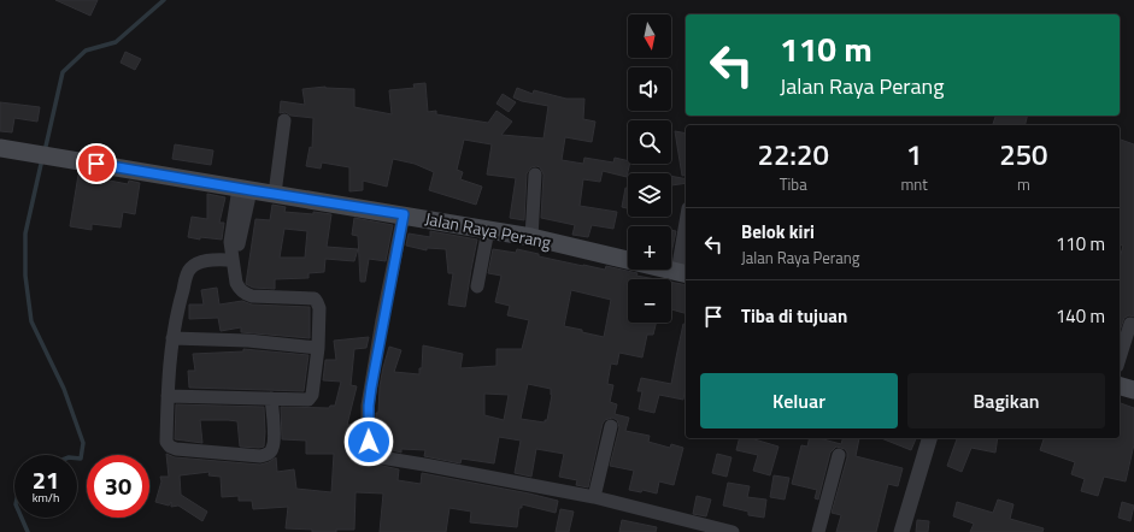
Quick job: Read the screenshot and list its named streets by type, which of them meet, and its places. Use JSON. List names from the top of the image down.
{
  "streets": {
    "main road": ["Jalan Raya Perang"]
  },
  "north": "bottom",
  "page": {
    "map_buttons": ["+", "−"],
    "turn": ["110 m", "Jalan Raya Perang"],
    "eta": [
      "22:20",
      "Tiba",
      "1",
      "mnt",
      "250",
      "m"
    ],
    "list": [
      {
        "name": "Belok kiri",
        "note": "Jalan Raya Perang",
        "value": "110 m"
      },
      {
        "name": "Tiba di tujuan",
        "value": "140 m"
      }
    ],
    "buttons": ["Keluar", "Bagikan"],
    "speed": "21 km/h",
    "limit": "30"
  }
}
